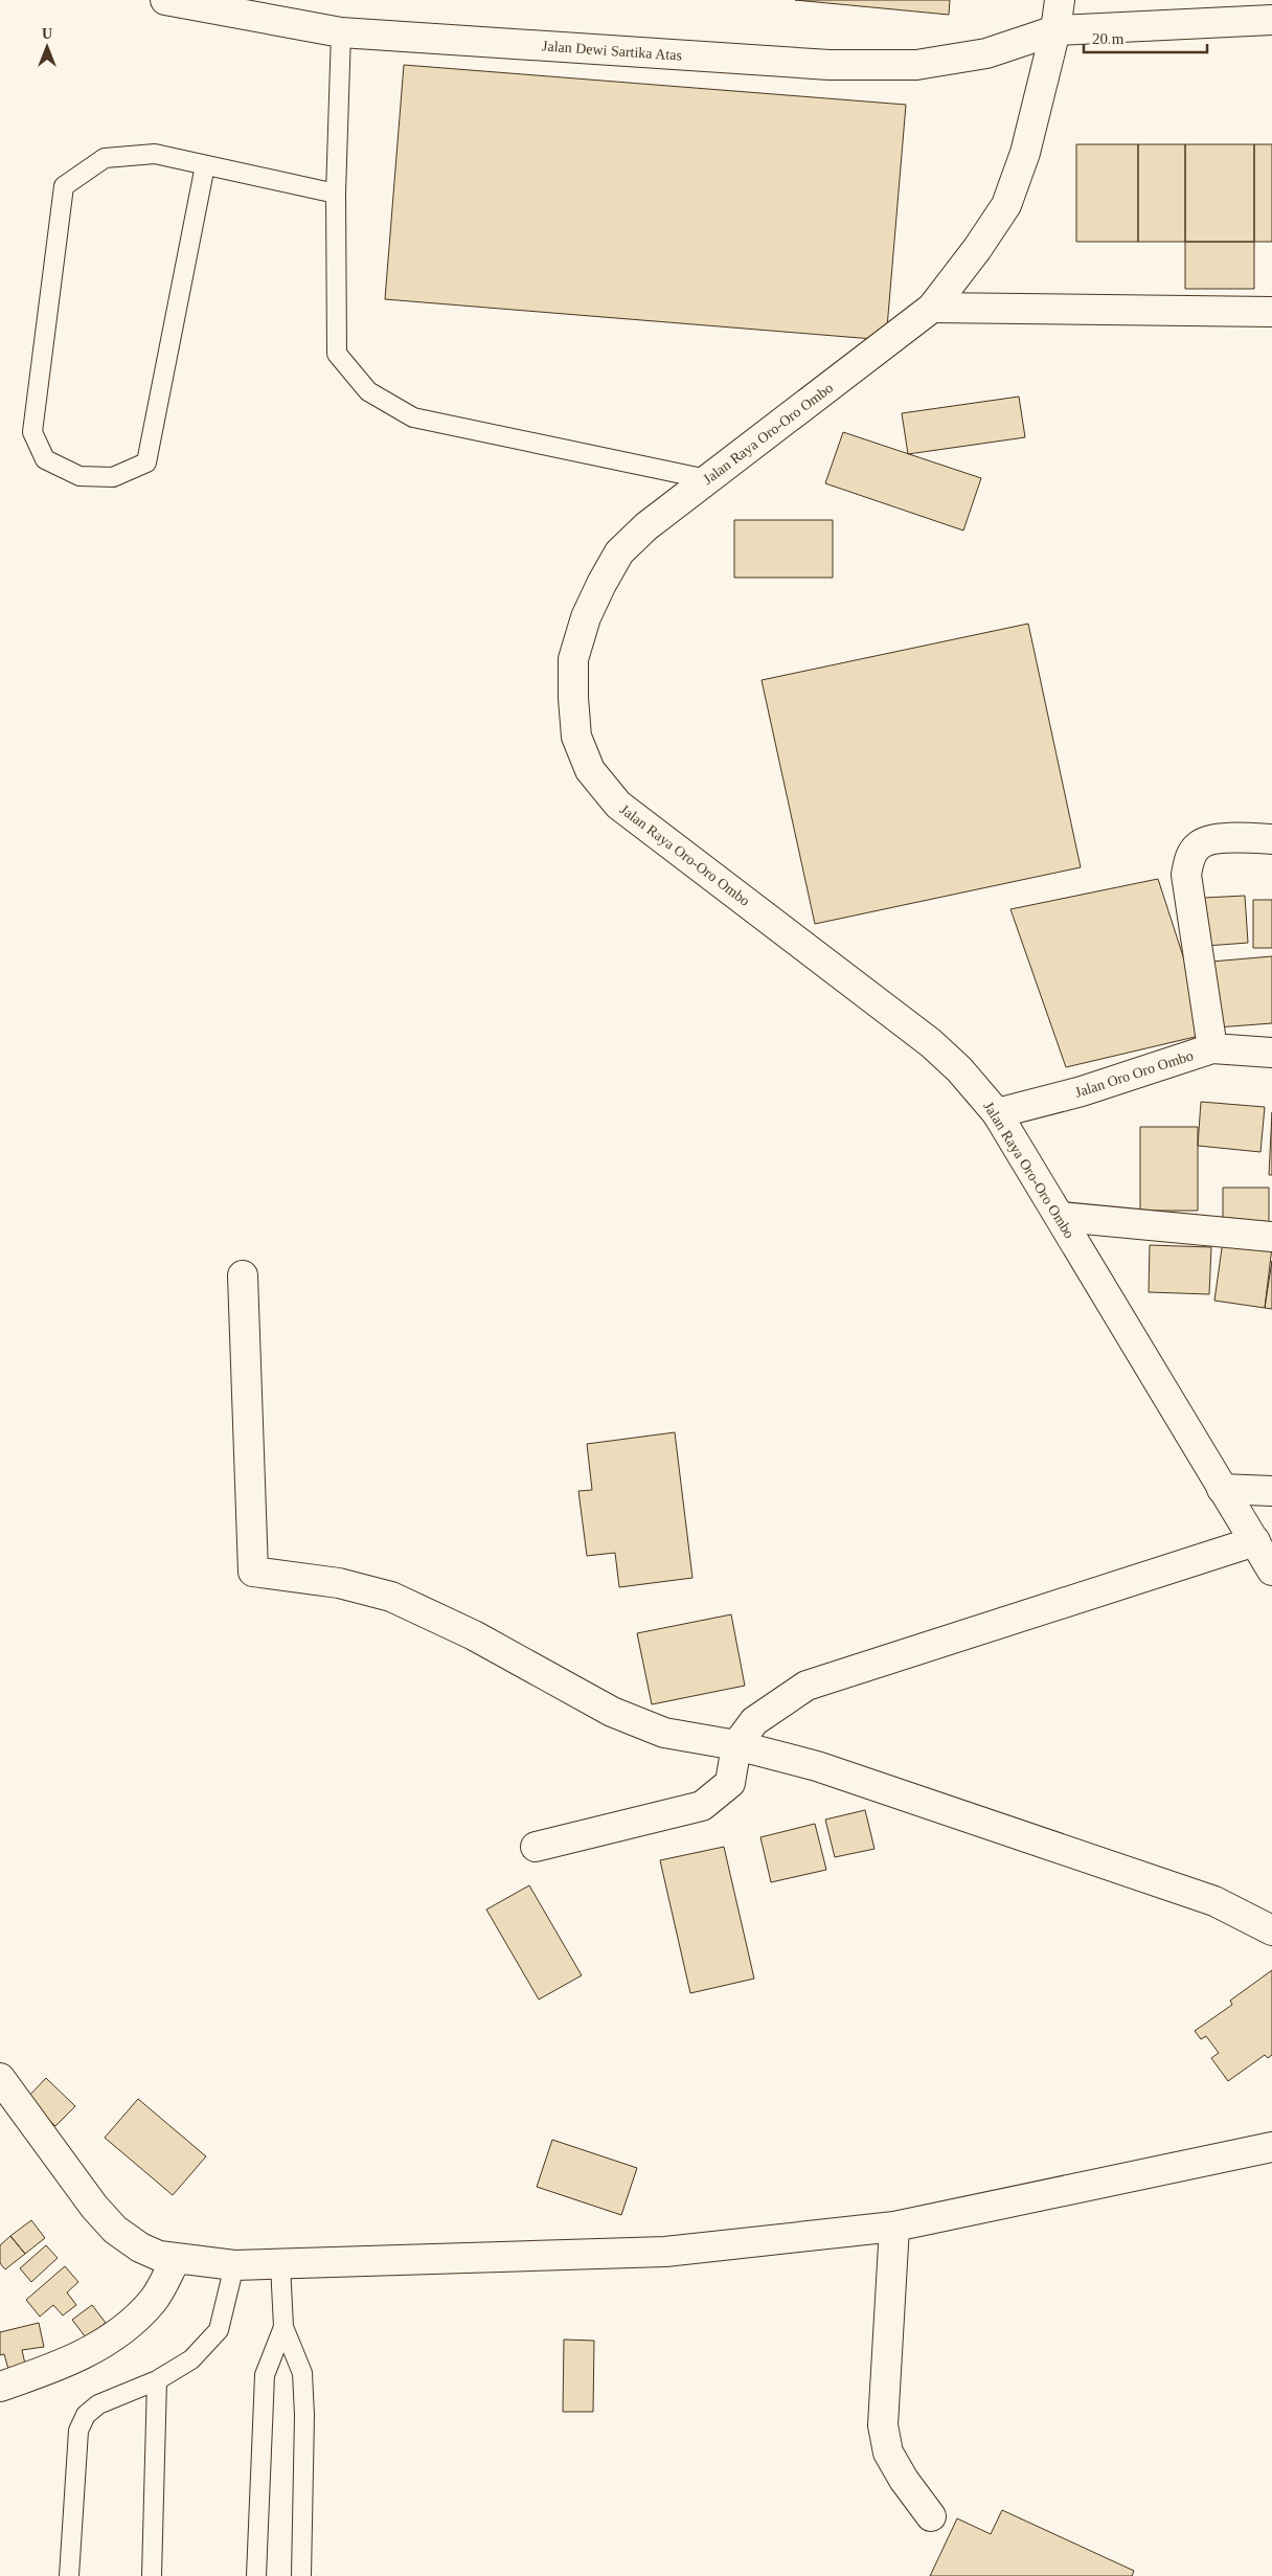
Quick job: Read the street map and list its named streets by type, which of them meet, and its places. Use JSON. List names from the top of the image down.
{
  "streets": {
    "street": ["Jalan Dewi Sartika Atas", "Jalan Raya Oro-Oro Ombo", "Jalan Oro Oro Ombo"]
  },
  "crossings": [
    ["Jalan Dewi Sartika Atas", "Jalan Raya Oro-Oro Ombo"],
    ["Jalan Raya Oro-Oro Ombo", "Jalan Oro Oro Ombo"]
  ],
  "scale_bar": "20 m",
  "north": "top"
}
